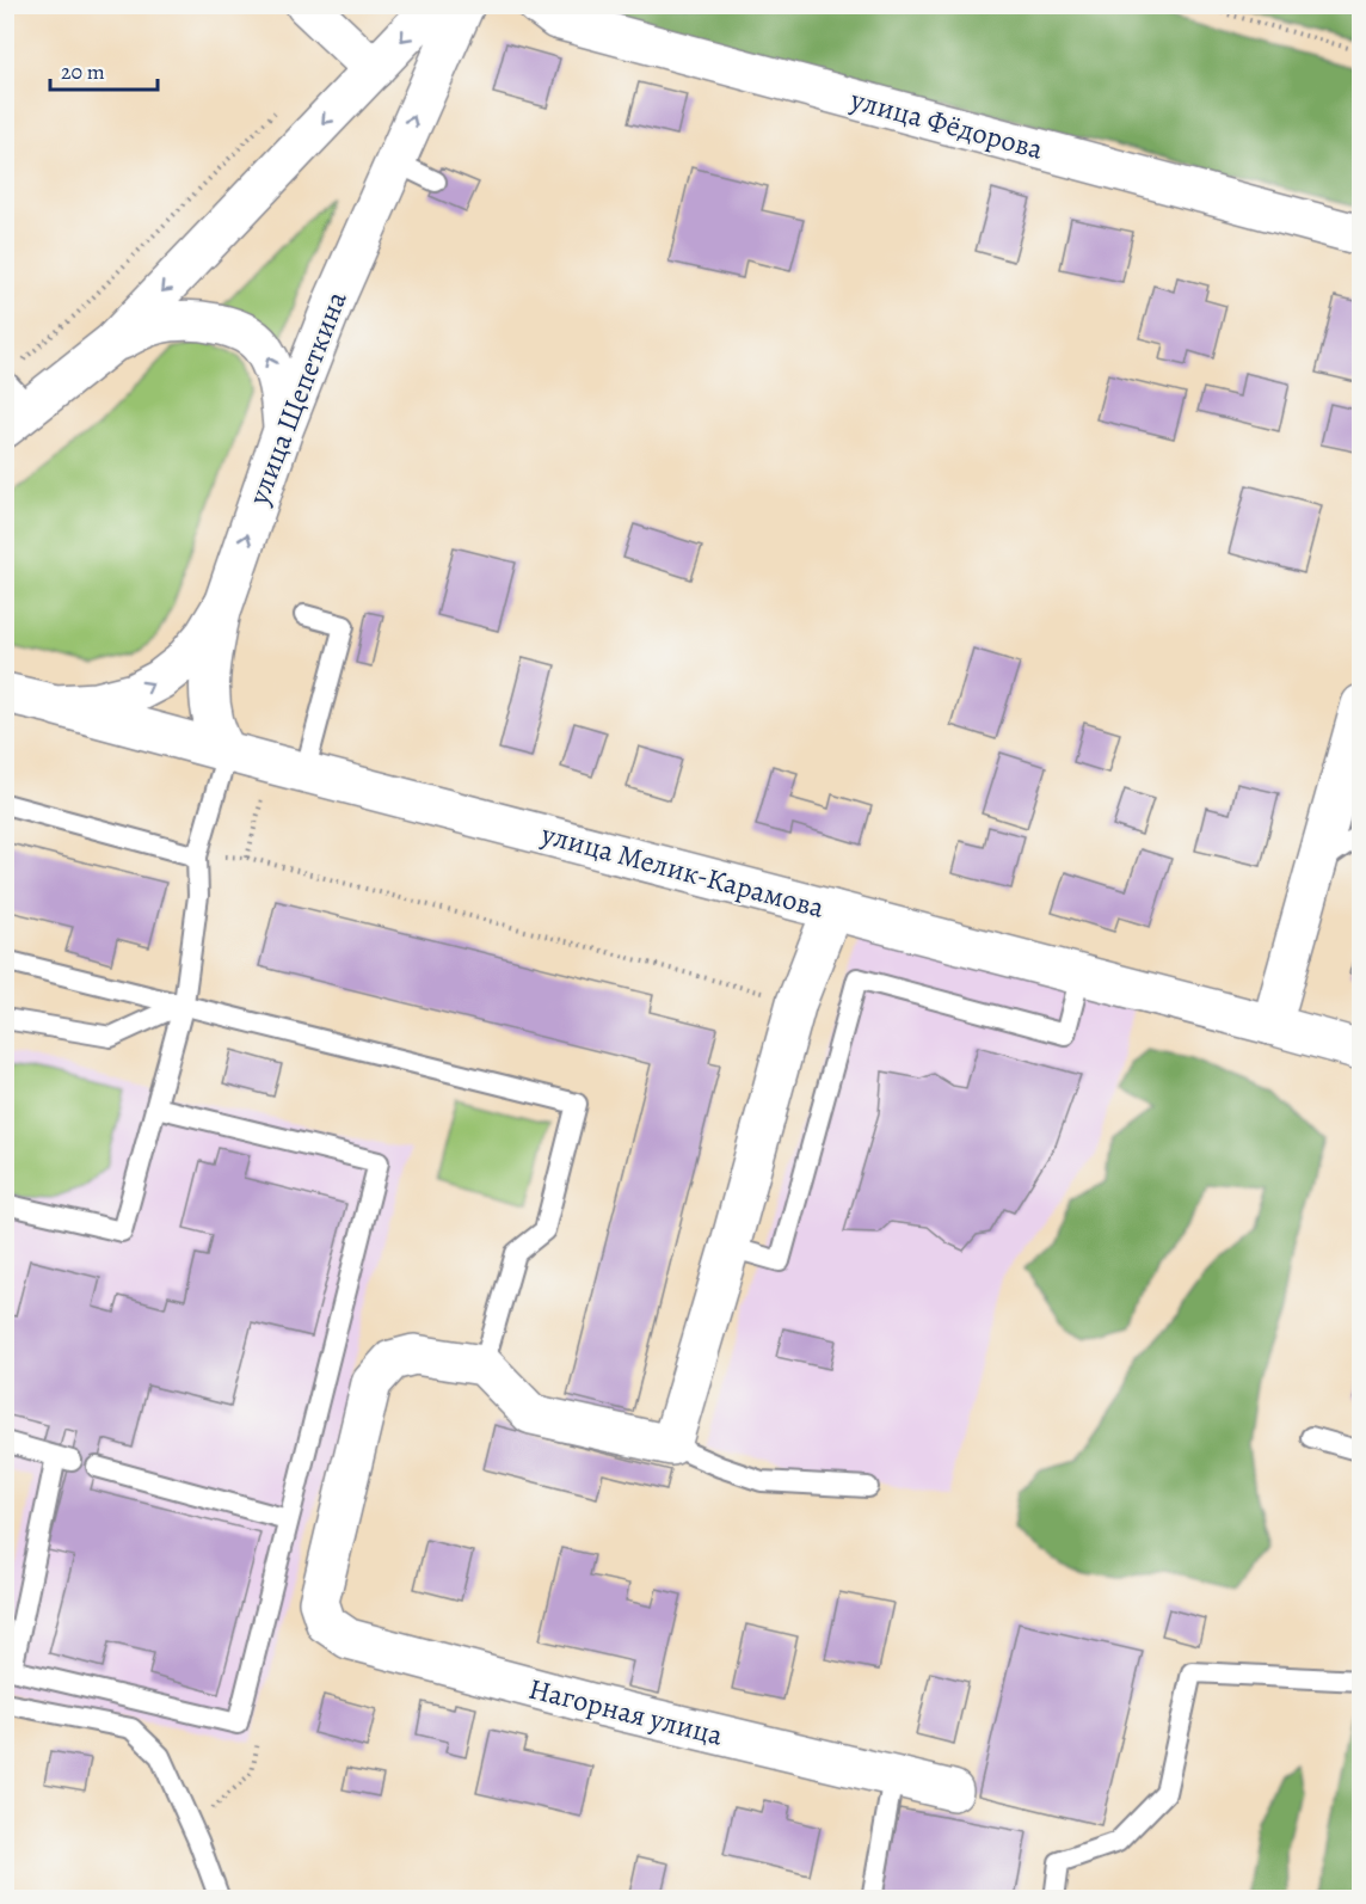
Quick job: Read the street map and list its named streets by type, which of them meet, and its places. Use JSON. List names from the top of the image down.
{
  "streets": {
    "street": [
      "улица Фёдорова",
      "улица Щепеткина",
      "улица Мелик-Карамова",
      "Нагорная улица"
    ]
  },
  "crossings": [
    ["улица Щепеткина", "улица Мелик-Карамова"]
  ],
  "scale_bar": "20 m"
}
